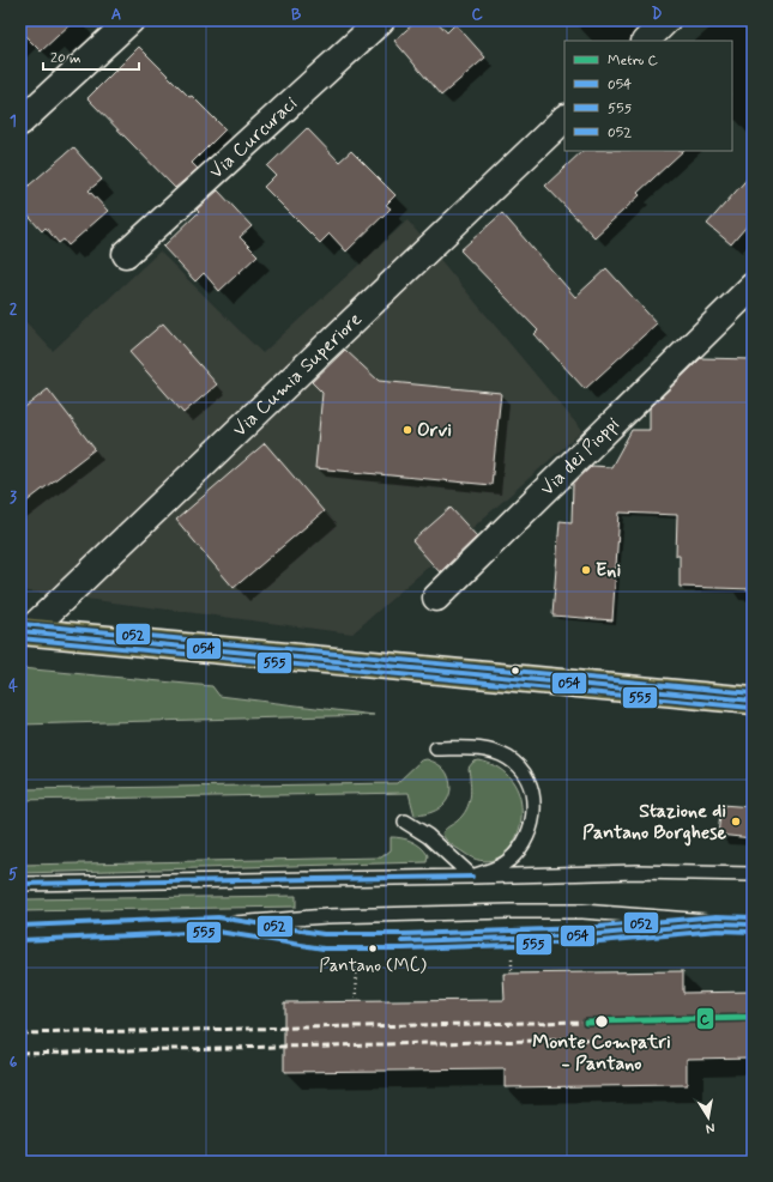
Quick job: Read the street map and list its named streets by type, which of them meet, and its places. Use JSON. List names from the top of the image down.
{
  "streets": {
    "street": ["Via Curcuraci", "Via Cumia Superiore", "Via dei Pioppi"]
  },
  "places": [
    "Orvi",
    "Eni",
    "Stazione di Pantano Borghese",
    "Pantano (MC)",
    "Monte Compatri - Pantano"
  ],
  "lines": [
    "transit line 052",
    "transit line 054",
    "transit line 555",
    "metro line C"
  ],
  "legend": [
    "Metro C",
    "054",
    "555",
    "052"
  ],
  "scale_bar": "20 m",
  "north": "bottom",
  "grid": {
    "columns": [
      "A",
      "B",
      "C",
      "D"
    ],
    "rows": [
      "1",
      "2",
      "3",
      "4",
      "5",
      "6"
    ]
  }
}
